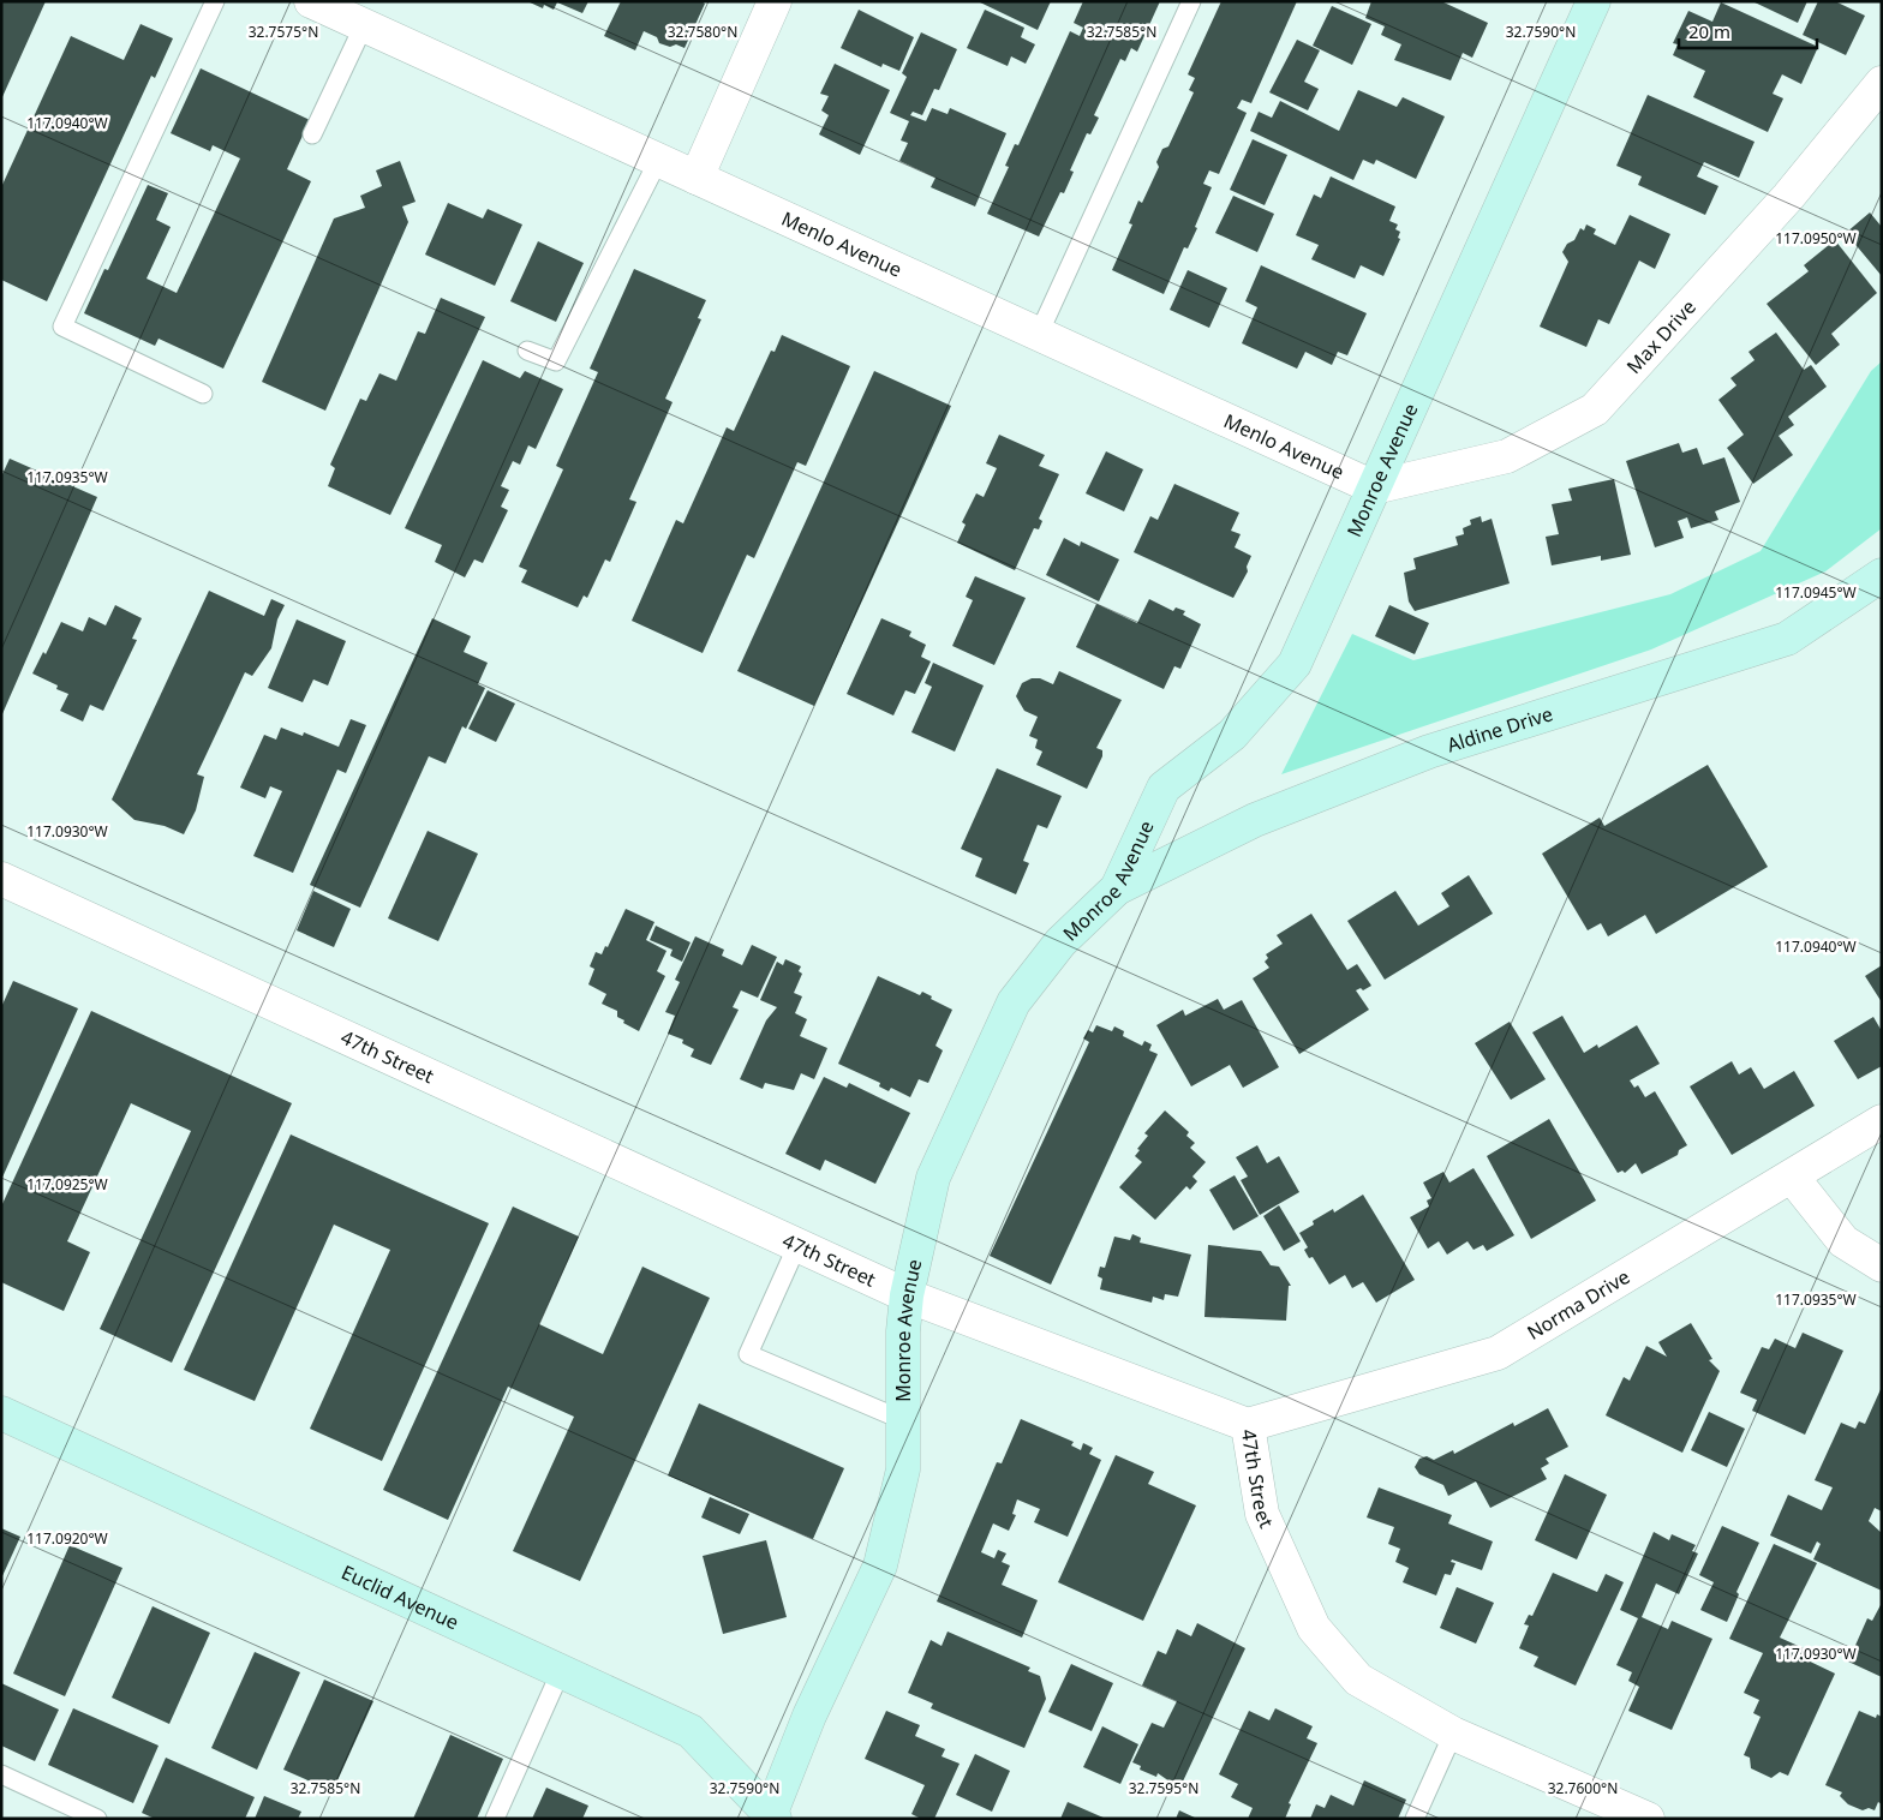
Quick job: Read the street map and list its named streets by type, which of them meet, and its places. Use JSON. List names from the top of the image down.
{
  "streets": {
    "main road": ["Monroe Avenue", "Aldine Drive", "Euclid Avenue"],
    "street": [
      "Menlo Avenue",
      "Max Drive",
      "47th Street",
      "Norma Drive"
    ]
  },
  "crossings": [
    ["Menlo Avenue", "Max Drive"],
    ["Menlo Avenue", "Monroe Avenue"],
    ["Max Drive", "Monroe Avenue"],
    ["Monroe Avenue", "Aldine Drive"],
    ["Monroe Avenue", "47th Street"],
    ["Monroe Avenue", "Euclid Avenue"],
    ["47th Street", "Norma Drive"]
  ],
  "scale_bar": "20 m",
  "coordinates": [
    "32.7575°N",
    "32.7580°N",
    "32.7585°N",
    "32.7590°N",
    "117.0940°W",
    "117.0950°W",
    "117.0935°W",
    "117.0945°W",
    "117.0930°W",
    "117.0925°W",
    "117.0920°W",
    "32.7595°N",
    "32.7600°N"
  ]
}
